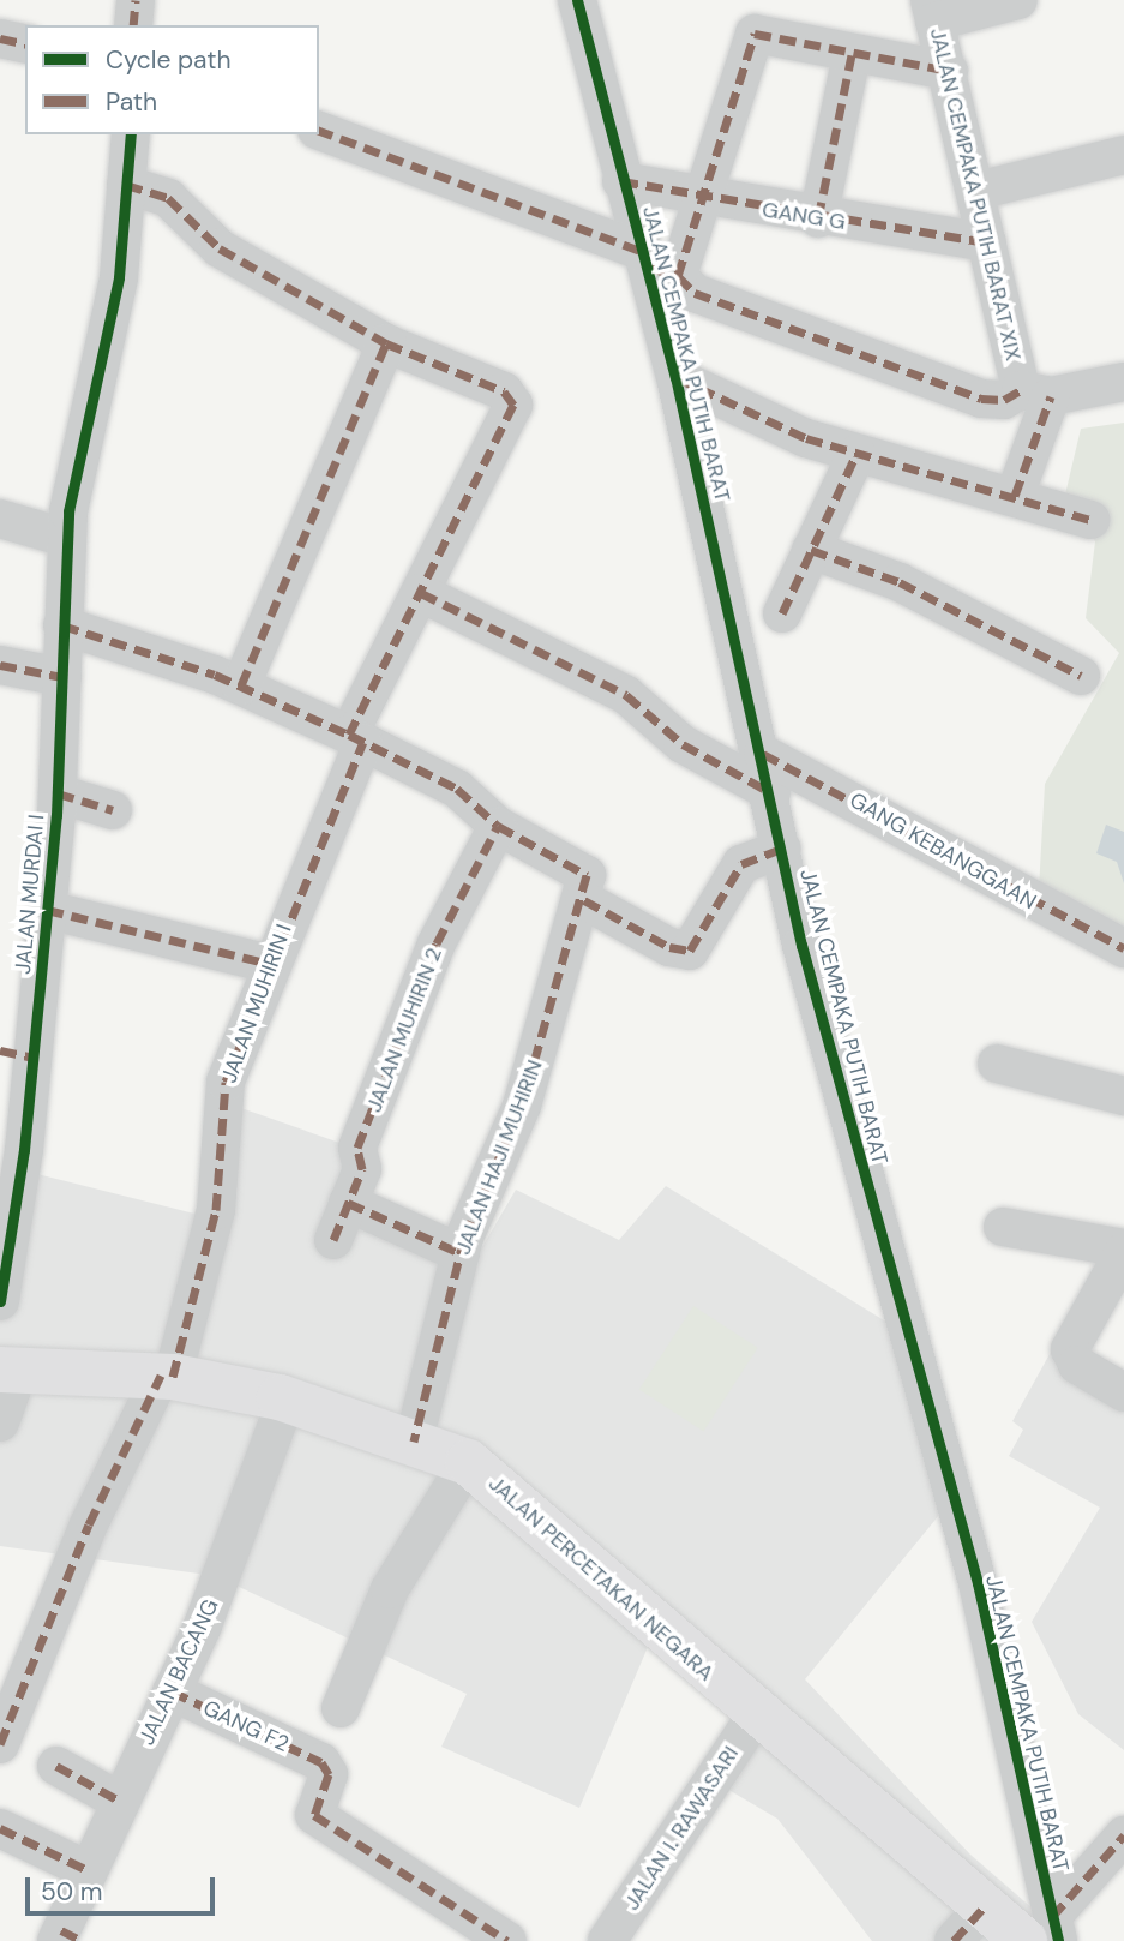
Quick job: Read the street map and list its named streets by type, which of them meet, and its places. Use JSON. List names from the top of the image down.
{
  "streets": {
    "main road": ["JALAN PERCETAKAN NEGARA"],
    "street": [
      "JALAN CEMPAKA PUTIH BARAT XIX",
      "GANG G",
      "JALAN CEMPAKA PUTIH BARAT",
      "GANG KEBANGGAAN",
      "JALAN MURDAI I",
      "JALAN MUHIRIN I",
      "JALAN MUHIRIN 2",
      "JALAN HAJI MUHIRIN",
      "JALAN BACANG",
      "GANG F2",
      "JALAN I. RAWASARI"
    ]
  },
  "crossings": [
    ["JALAN CEMPAKA PUTIH BARAT XIX", "GANG G"],
    ["GANG G", "JALAN CEMPAKA PUTIH BARAT"],
    ["JALAN CEMPAKA PUTIH BARAT", "GANG KEBANGGAAN"],
    ["JALAN CEMPAKA PUTIH BARAT", "JALAN PERCETAKAN NEGARA"],
    ["JALAN MUHIRIN I", "JALAN PERCETAKAN NEGARA"],
    ["JALAN HAJI MUHIRIN", "JALAN PERCETAKAN NEGARA"],
    ["JALAN PERCETAKAN NEGARA", "JALAN BACANG"],
    ["JALAN PERCETAKAN NEGARA", "JALAN I. RAWASARI"],
    ["JALAN BACANG", "GANG F2"]
  ],
  "legend": ["Cycle path", "Path"],
  "scale_bar": "50 m"
}
